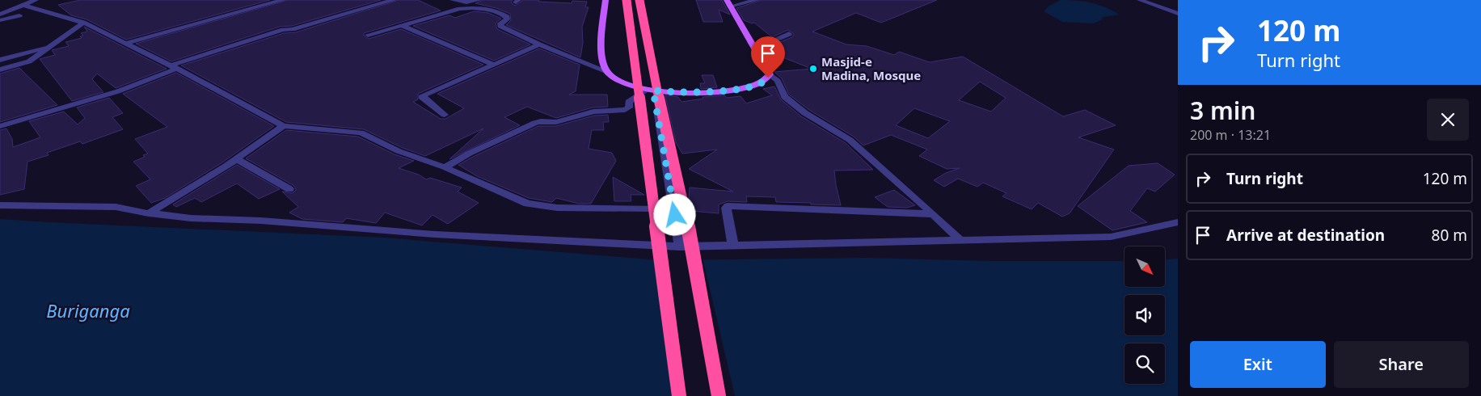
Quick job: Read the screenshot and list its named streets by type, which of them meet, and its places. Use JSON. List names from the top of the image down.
{
  "water": ["Buriganga"],
  "places": ["Masjid-e Madina, Mosque"],
  "north": "bottom right",
  "page": {
    "turn": ["120 m", "Turn right"],
    "heading": ["3 min", "200 m · 13:21"],
    "list": [
      {
        "name": "Turn right",
        "value": "120 m"
      },
      {
        "name": "Arrive at destination",
        "value": "80 m"
      }
    ],
    "buttons": ["Exit", "Share"]
  }
}
